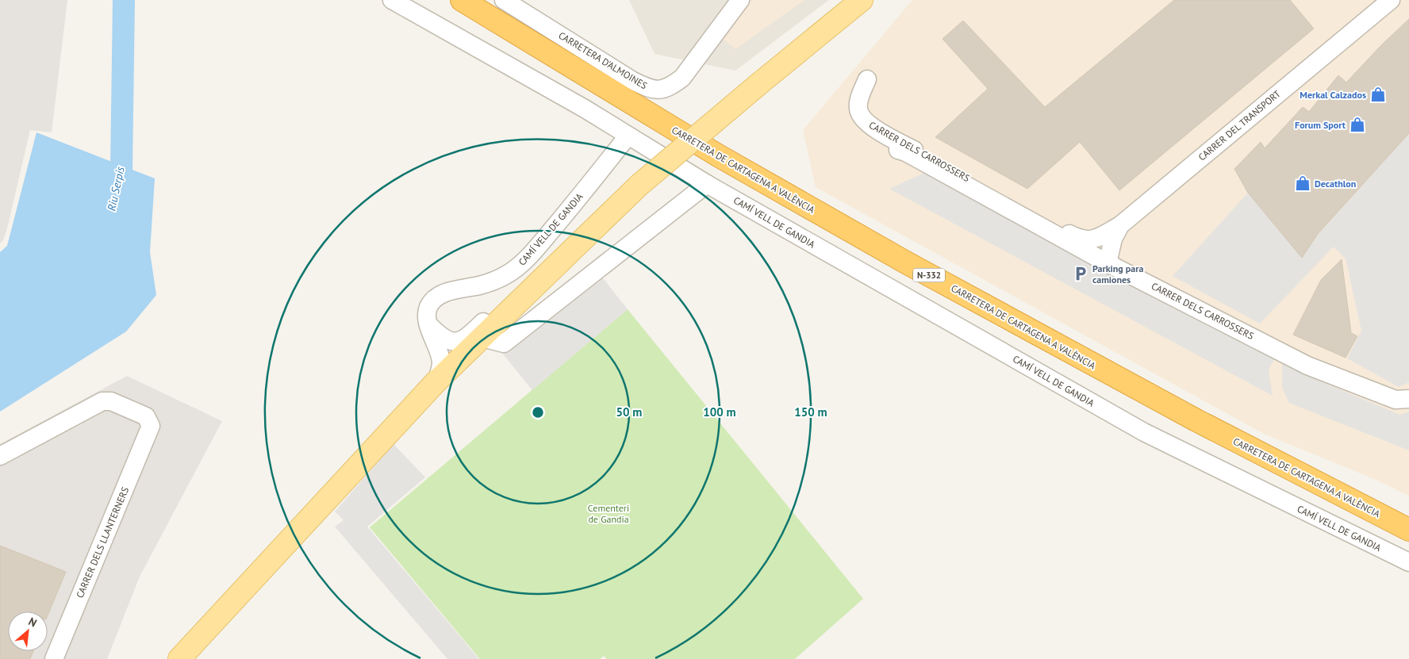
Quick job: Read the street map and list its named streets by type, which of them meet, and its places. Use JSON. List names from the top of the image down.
{
  "streets": {
    "highway": ["CARRETERA DE CARTAGENA A VALÈNCIA", "N-332"],
    "street": [
      "CARRETERA D'ALMOINES",
      "CARRER DEL TRANSPORT",
      "CARRER DELS CARROSSERS",
      "CAMÍ VELL DE GANDIA",
      "CARRER DELS LLANTERNERS"
    ]
  },
  "crossings": [
    ["CARRER DEL TRANSPORT", "CARRER DELS CARROSSERS"]
  ],
  "water": ["Riu Serpis"],
  "parks": ["Cementeri de Gandia"],
  "places": {
    "shop": ["Merkal Calzados", "Forum Sport", "Decathlon"],
    "parking": ["Parking para camiones"]
  },
  "north": "top right",
  "rings": ["50 m", "100 m", "150 m"]
}
